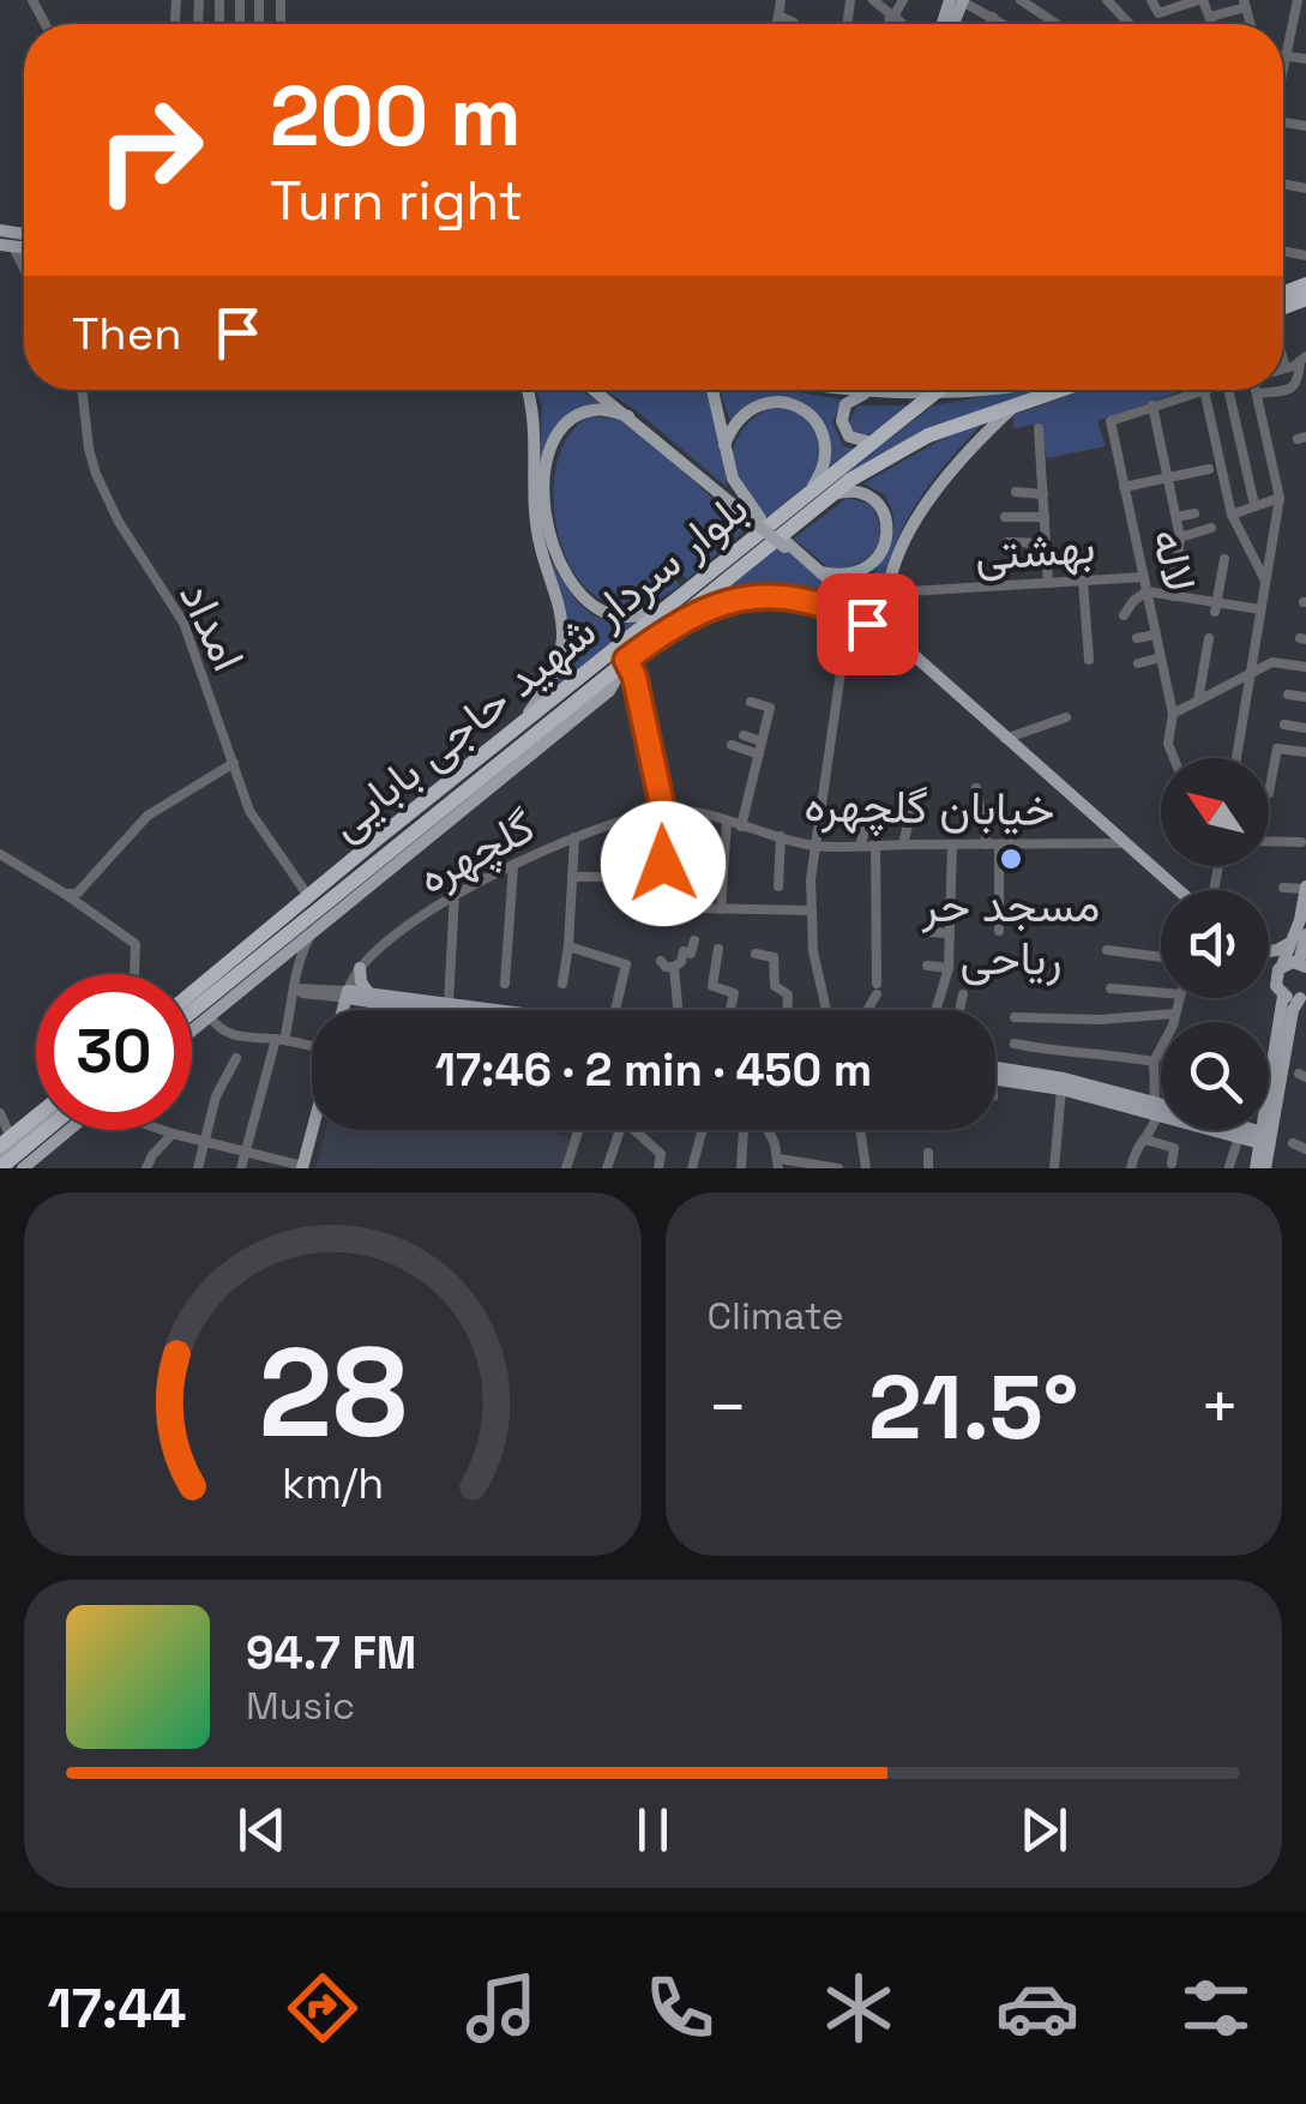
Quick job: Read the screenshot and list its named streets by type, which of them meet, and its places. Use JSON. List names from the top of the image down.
{
  "streets": {
    "highway": ["بلوار سردار شهید حاجی بابایی"],
    "street": [
      "بهشتی",
      "لاله",
      "امداد",
      "خیابان گلچهره",
      "گلچهره"
    ]
  },
  "crossings": [
    ["بهشتی", "لاله"],
    ["امداد", "بلوار سردار شهید حاجی بابایی"],
    ["خیابان گلچهره", "گلچهره"]
  ],
  "places": ["مسجد حر ریاحی"],
  "north": "top left",
  "page": {
    "turn": ["200 m", "Turn right"],
    "then": "Then",
    "limit": "30",
    "trip": "17:46 · 2 min · 450 m",
    "tile": "Climate",
    "heat": ["−", "21.5°", "+"],
    "song": ["94.7 FM", "Music"],
    "tabs": "17:44",
    "gauge": ["28", "km/h"]
  }
}
